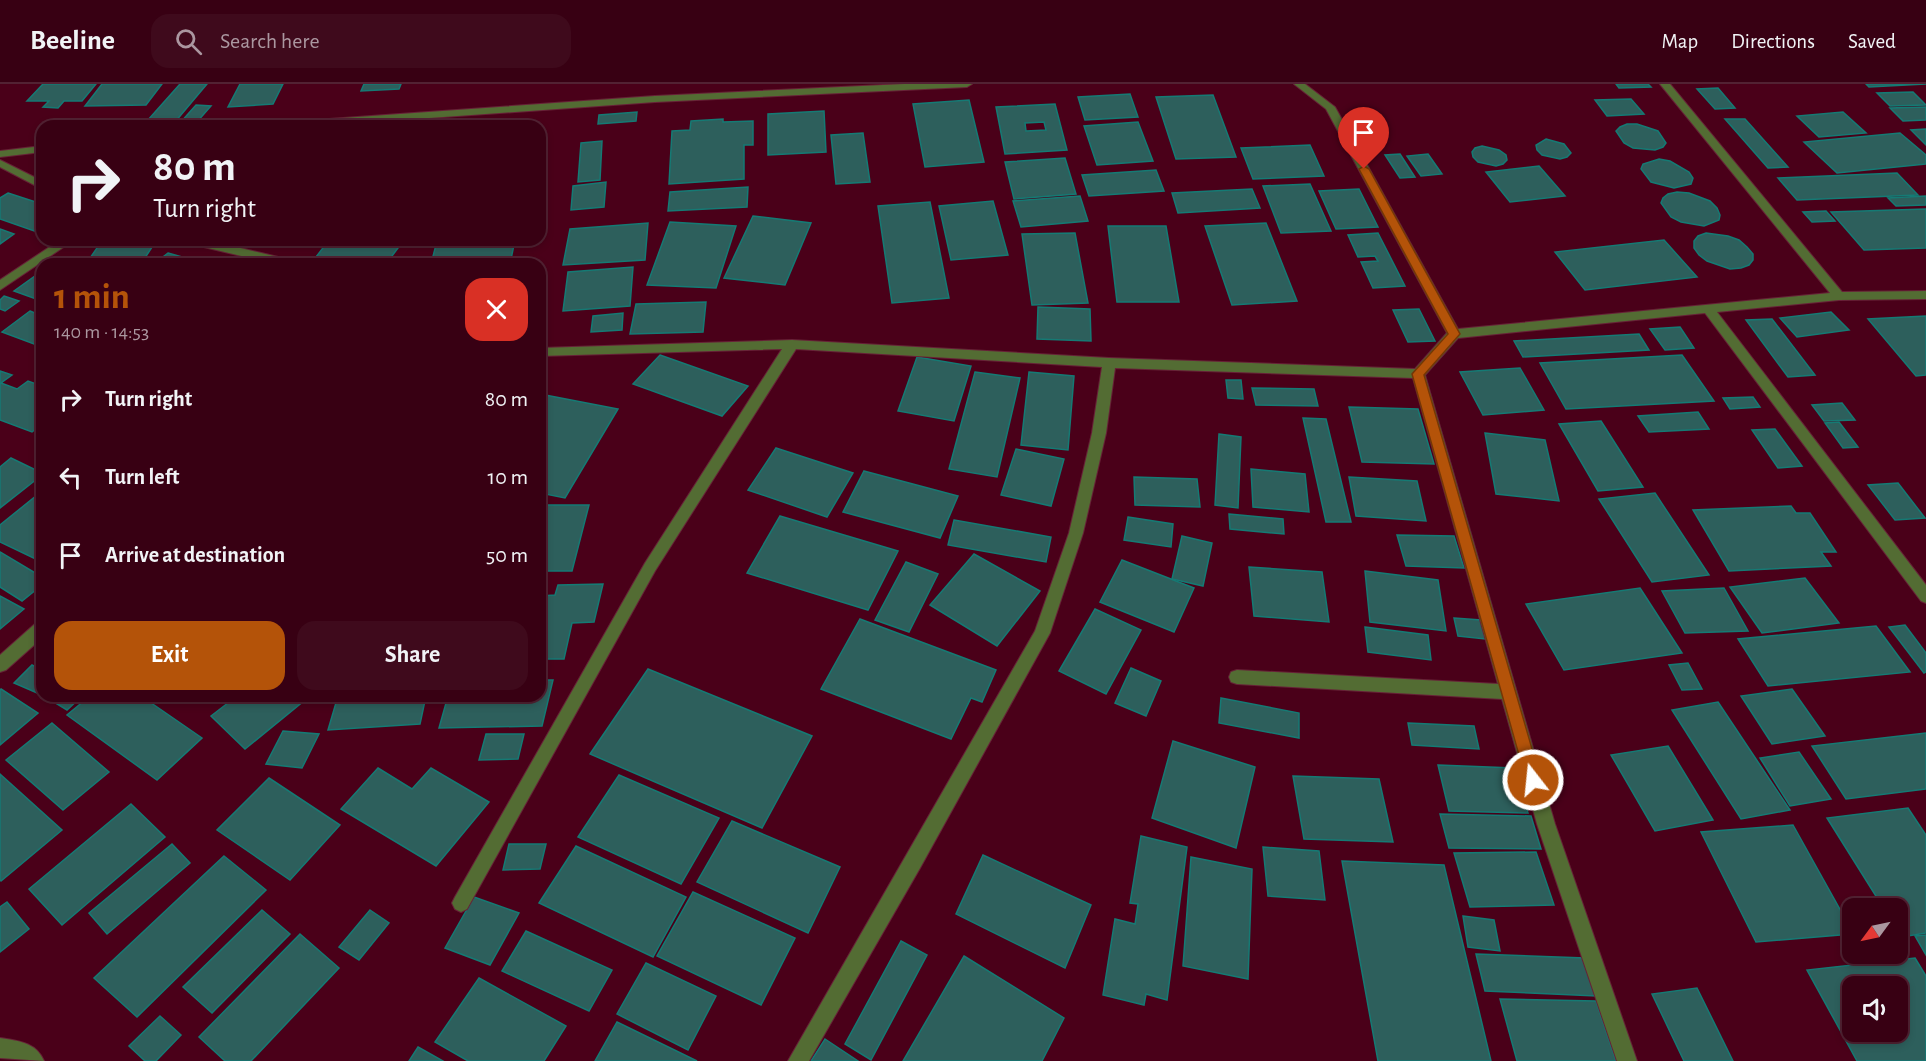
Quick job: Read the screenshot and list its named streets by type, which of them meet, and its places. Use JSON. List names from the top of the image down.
{
  "north": "bottom left",
  "page": {
    "header": "Beeline",
    "search": "Search here",
    "nav": ["Map", "Directions", "Saved"],
    "turn": ["80 m", "Turn right"],
    "heading": ["1 min", "140 m · 14:53"],
    "list": [
      {
        "name": "Turn right",
        "value": "80 m"
      },
      {
        "name": "Turn left",
        "value": "10 m"
      },
      {
        "name": "Arrive at destination",
        "value": "50 m"
      }
    ],
    "buttons": ["Exit", "Share"]
  }
}
